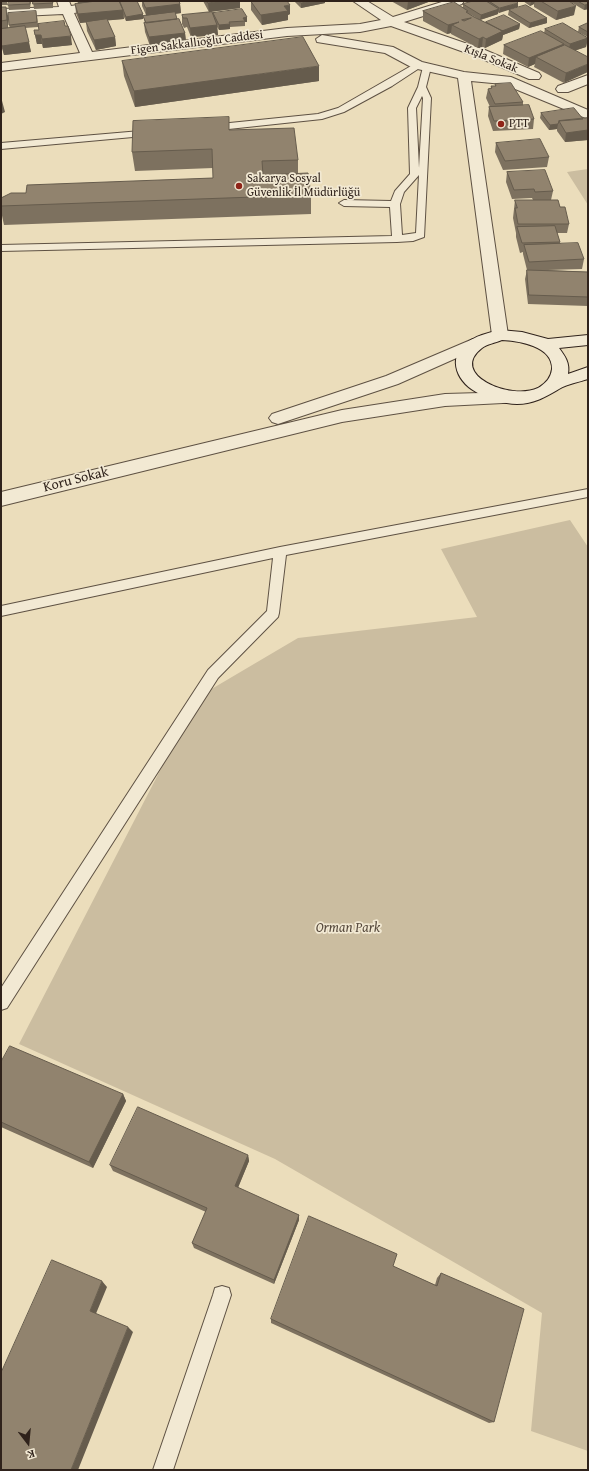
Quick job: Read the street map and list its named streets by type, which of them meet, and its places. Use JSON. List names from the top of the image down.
{
  "streets": {
    "street": ["Figen Sakkallıoğlu Caddesi", "Kışla Sokak", "Koru Sokak"]
  },
  "crossings": [
    ["Figen Sakkallıoğlu Caddesi", "Kışla Sokak"]
  ],
  "parks": ["Orman Park"],
  "places": ["PTT", "Sakarya Sosyal Güvenlik İl Müdürlüğü"],
  "north": "bottom"
}
